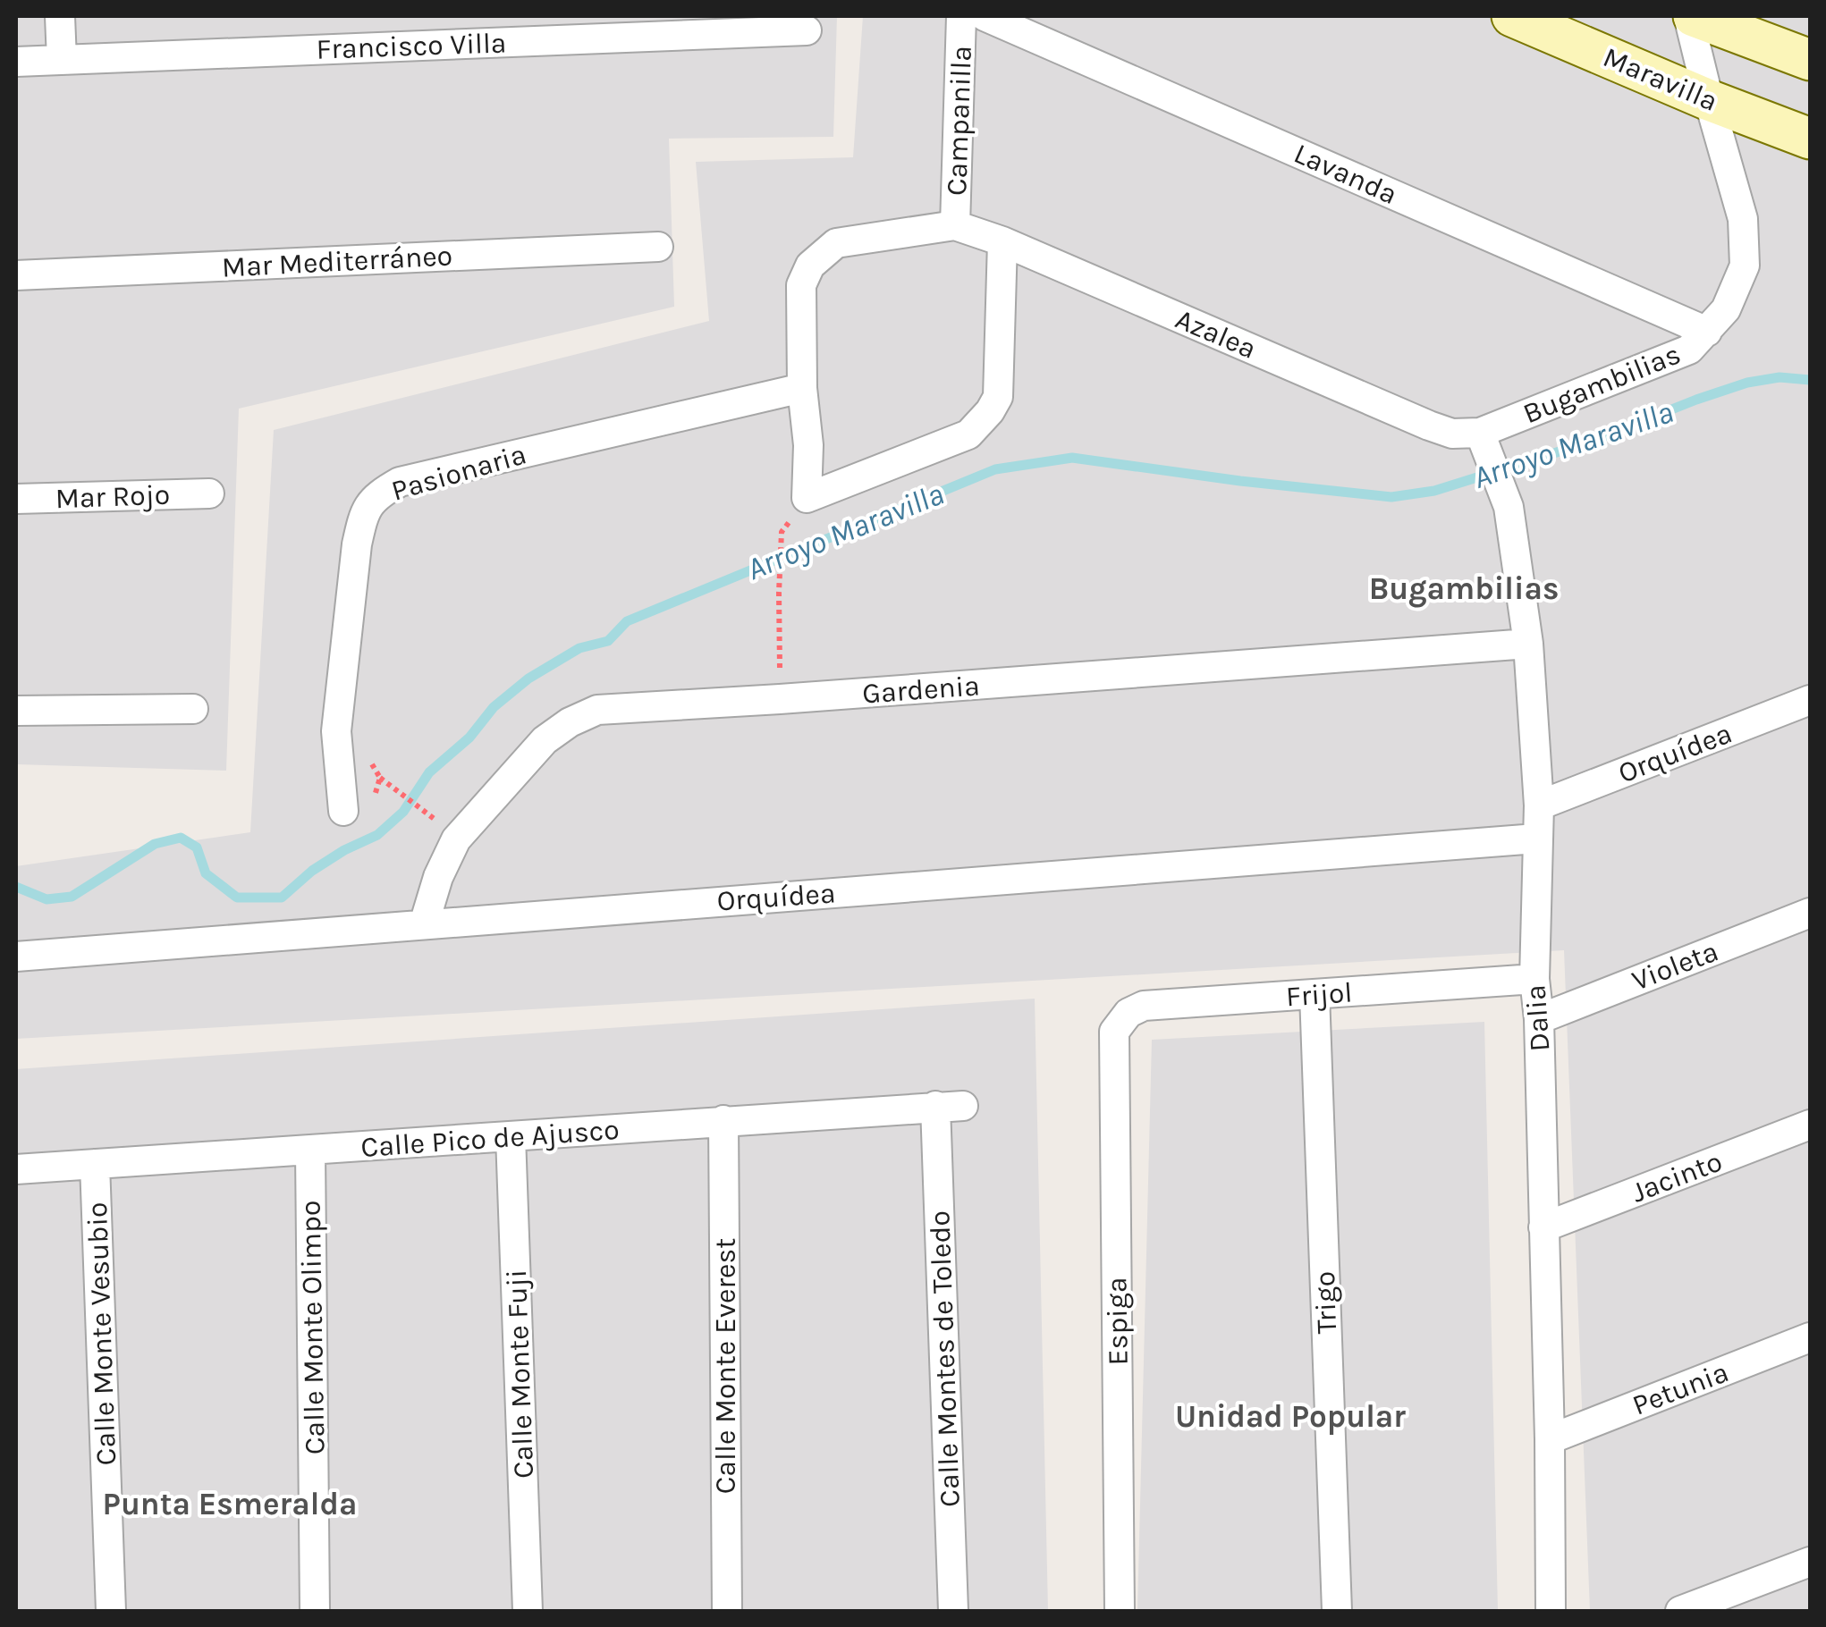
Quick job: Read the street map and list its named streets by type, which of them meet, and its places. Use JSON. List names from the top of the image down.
{
  "streets": {
    "main road": ["Maravilla"],
    "street": [
      "Francisco Villa",
      "Campanilla",
      "Lavanda",
      "Mar Mediterráneo",
      "Azalea",
      "Bugambilias",
      "Pasionaria",
      "Mar Rojo",
      "Gardenia",
      "Orquídea",
      "Violeta",
      "Frijol",
      "Dalia",
      "Calle Pico de Ajusco",
      "Jacinto",
      "Trigo",
      "Espiga",
      "Calle Monte Olimpo",
      "Calle Monte Vesubio",
      "Calle Montes de Toledo",
      "Calle Monte Everest",
      "Calle Monte Fuji",
      "Petunia"
    ]
  },
  "crossings": [
    ["Maravilla", "Bugambilias"],
    ["Campanilla", "Azalea"],
    ["Lavanda", "Bugambilias"],
    ["Azalea", "Bugambilias"],
    ["Azalea", "Dalia"],
    ["Bugambilias", "Dalia"],
    ["Gardenia", "Orquídea"],
    ["Gardenia", "Dalia"],
    ["Orquídea", "Dalia"],
    ["Violeta", "Dalia"],
    ["Frijol", "Dalia"],
    ["Frijol", "Trigo"],
    ["Frijol", "Espiga"],
    ["Dalia", "Jacinto"],
    ["Dalia", "Petunia"],
    ["Calle Pico de Ajusco", "Calle Monte Olimpo"],
    ["Calle Pico de Ajusco", "Calle Monte Vesubio"],
    ["Calle Pico de Ajusco", "Calle Montes de Toledo"],
    ["Calle Pico de Ajusco", "Calle Monte Everest"],
    ["Calle Pico de Ajusco", "Calle Monte Fuji"]
  ],
  "districts": ["Bugambilias", "Unidad Popular", "Punta Esmeralda"],
  "water": ["Arroyo Maravilla"]
}
